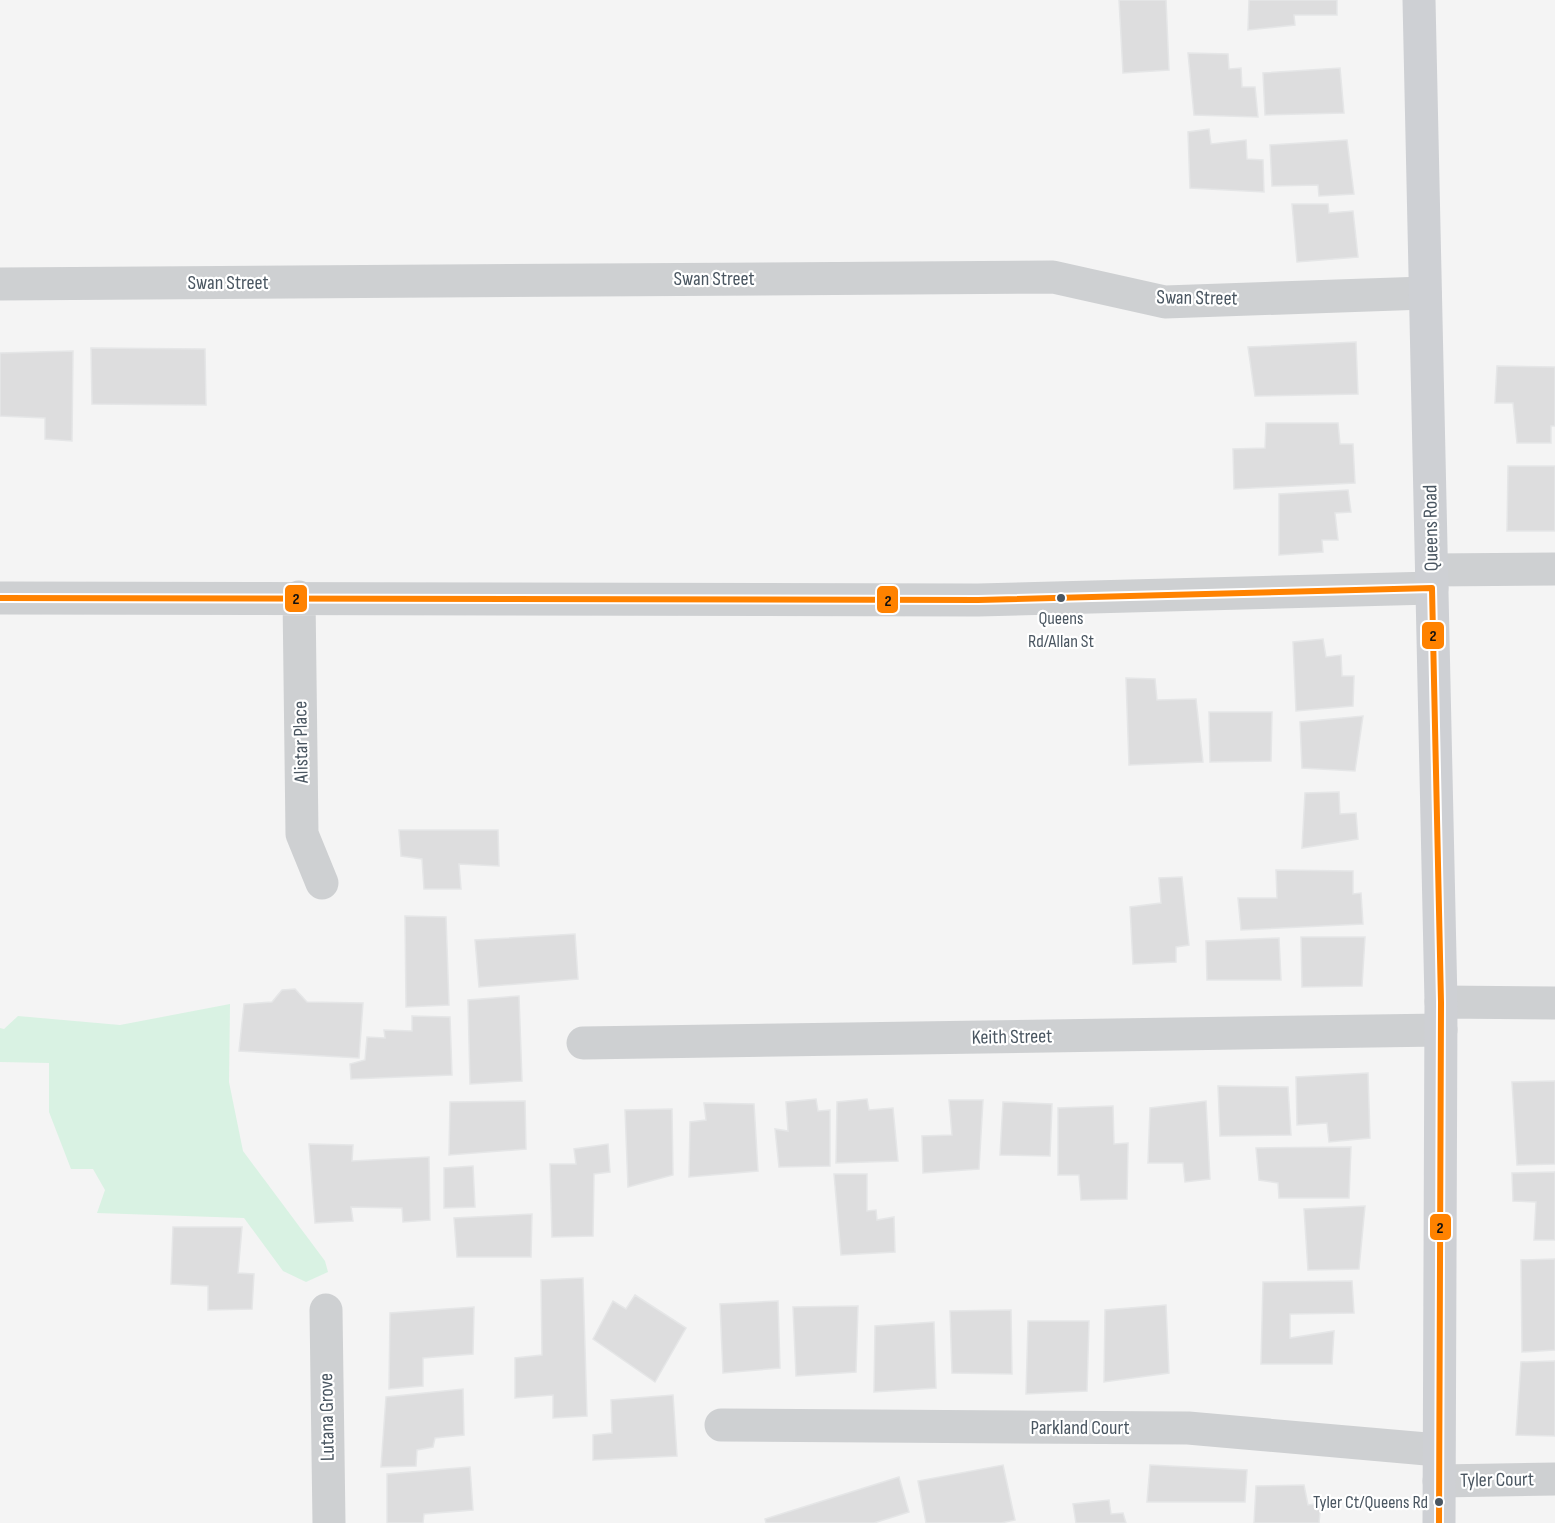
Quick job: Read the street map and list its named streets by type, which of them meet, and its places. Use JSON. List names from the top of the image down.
{
  "streets": {
    "street": [
      "Swan Street",
      "Queens Road",
      "Alistar Place",
      "Keith Street",
      "Lutana Grove",
      "Parkland Court",
      "Tyler Court"
    ]
  },
  "crossings": [
    ["Swan Street", "Queens Road"],
    ["Queens Road", "Keith Street"],
    ["Queens Road", "Parkland Court"],
    ["Queens Road", "Tyler Court"],
    ["Parkland Court", "Tyler Court"]
  ],
  "places": ["Queens Rd/Allan St", "Tyler Ct/Queens Rd"],
  "lines": ["transit line 2"]
}
